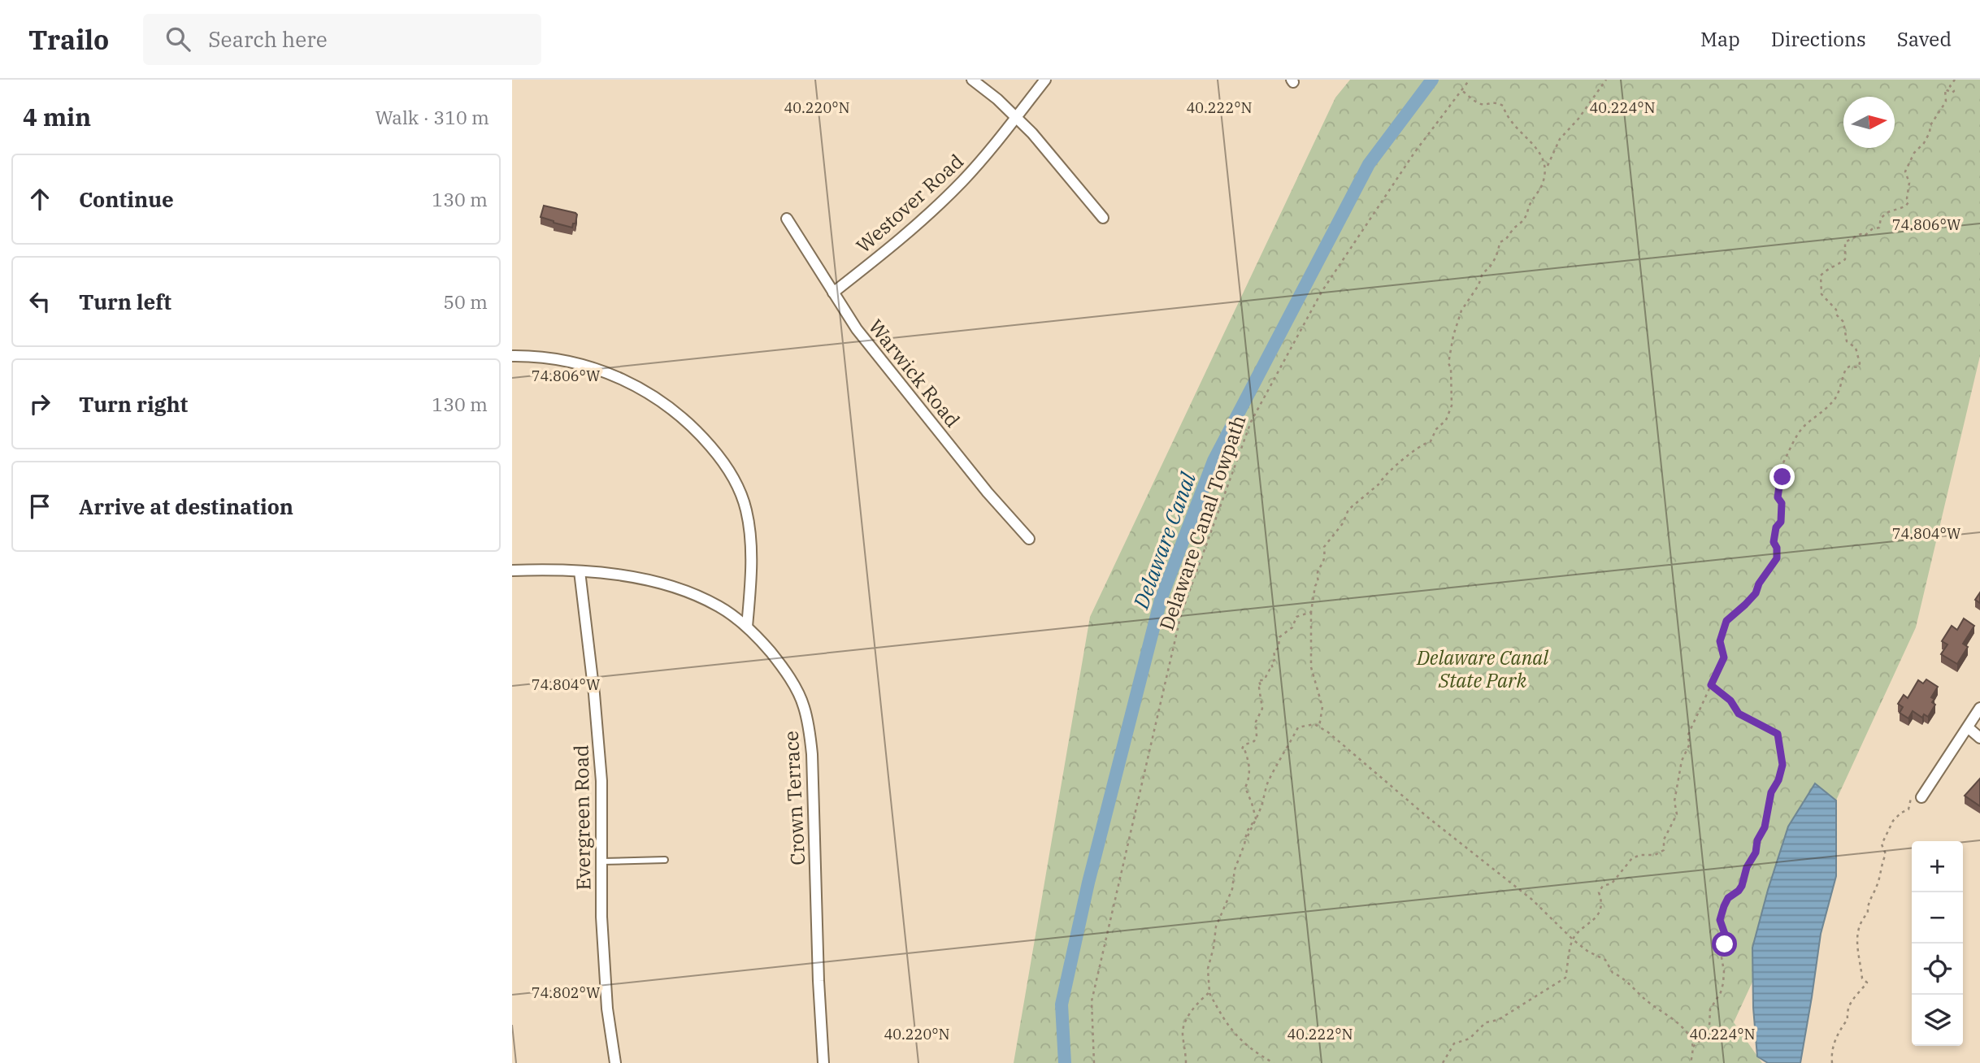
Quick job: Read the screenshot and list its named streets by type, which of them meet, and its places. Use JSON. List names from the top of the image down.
{
  "streets": {
    "street": [
      "Westover Road",
      "Warwick Road",
      "Crown Terrace",
      "Evergreen Road"
    ],
    "path": ["Delaware Canal Towpath"]
  },
  "crossings": [
    ["Westover Road", "Warwick Road"],
    ["Crown Terrace", "Evergreen Road"]
  ],
  "water": ["Delaware Canal"],
  "parks": ["Delaware Canal State Park"],
  "north": "right",
  "page": {
    "header": "Trailo",
    "search": "Search here",
    "nav": ["Map", "Directions", "Saved"],
    "heading": ["4 min", "Walk · 310 m"],
    "list": [
      ["Continue", "130 m"],
      ["Turn left", "50 m"],
      ["Turn right", "130 m"],
      "Arrive at destination"
    ],
    "map_buttons": ["+", "−"]
  },
  "coordinates": [
    "40.220°N",
    "40.222°N",
    "40.224°N",
    "74.806°W",
    "74.804°W",
    "74.802°W"
  ]
}
